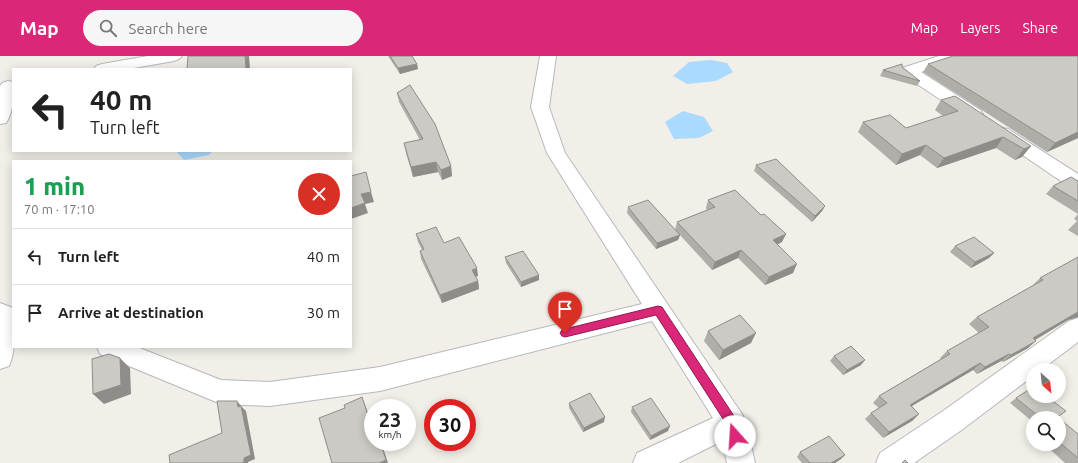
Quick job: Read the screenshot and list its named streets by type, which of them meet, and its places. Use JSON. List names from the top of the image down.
{
  "north": "bottom right",
  "page": {
    "header": "Map",
    "search": "Search here",
    "nav": ["Map", "Layers", "Share"],
    "turn": ["40 m", "Turn left"],
    "heading": ["1 min", "70 m · 17:10"],
    "list": [
      {
        "name": "Turn left",
        "value": "40 m"
      },
      {
        "name": "Arrive at destination",
        "value": "30 m"
      }
    ],
    "speed": "23 km/h",
    "limit": "30"
  }
}
